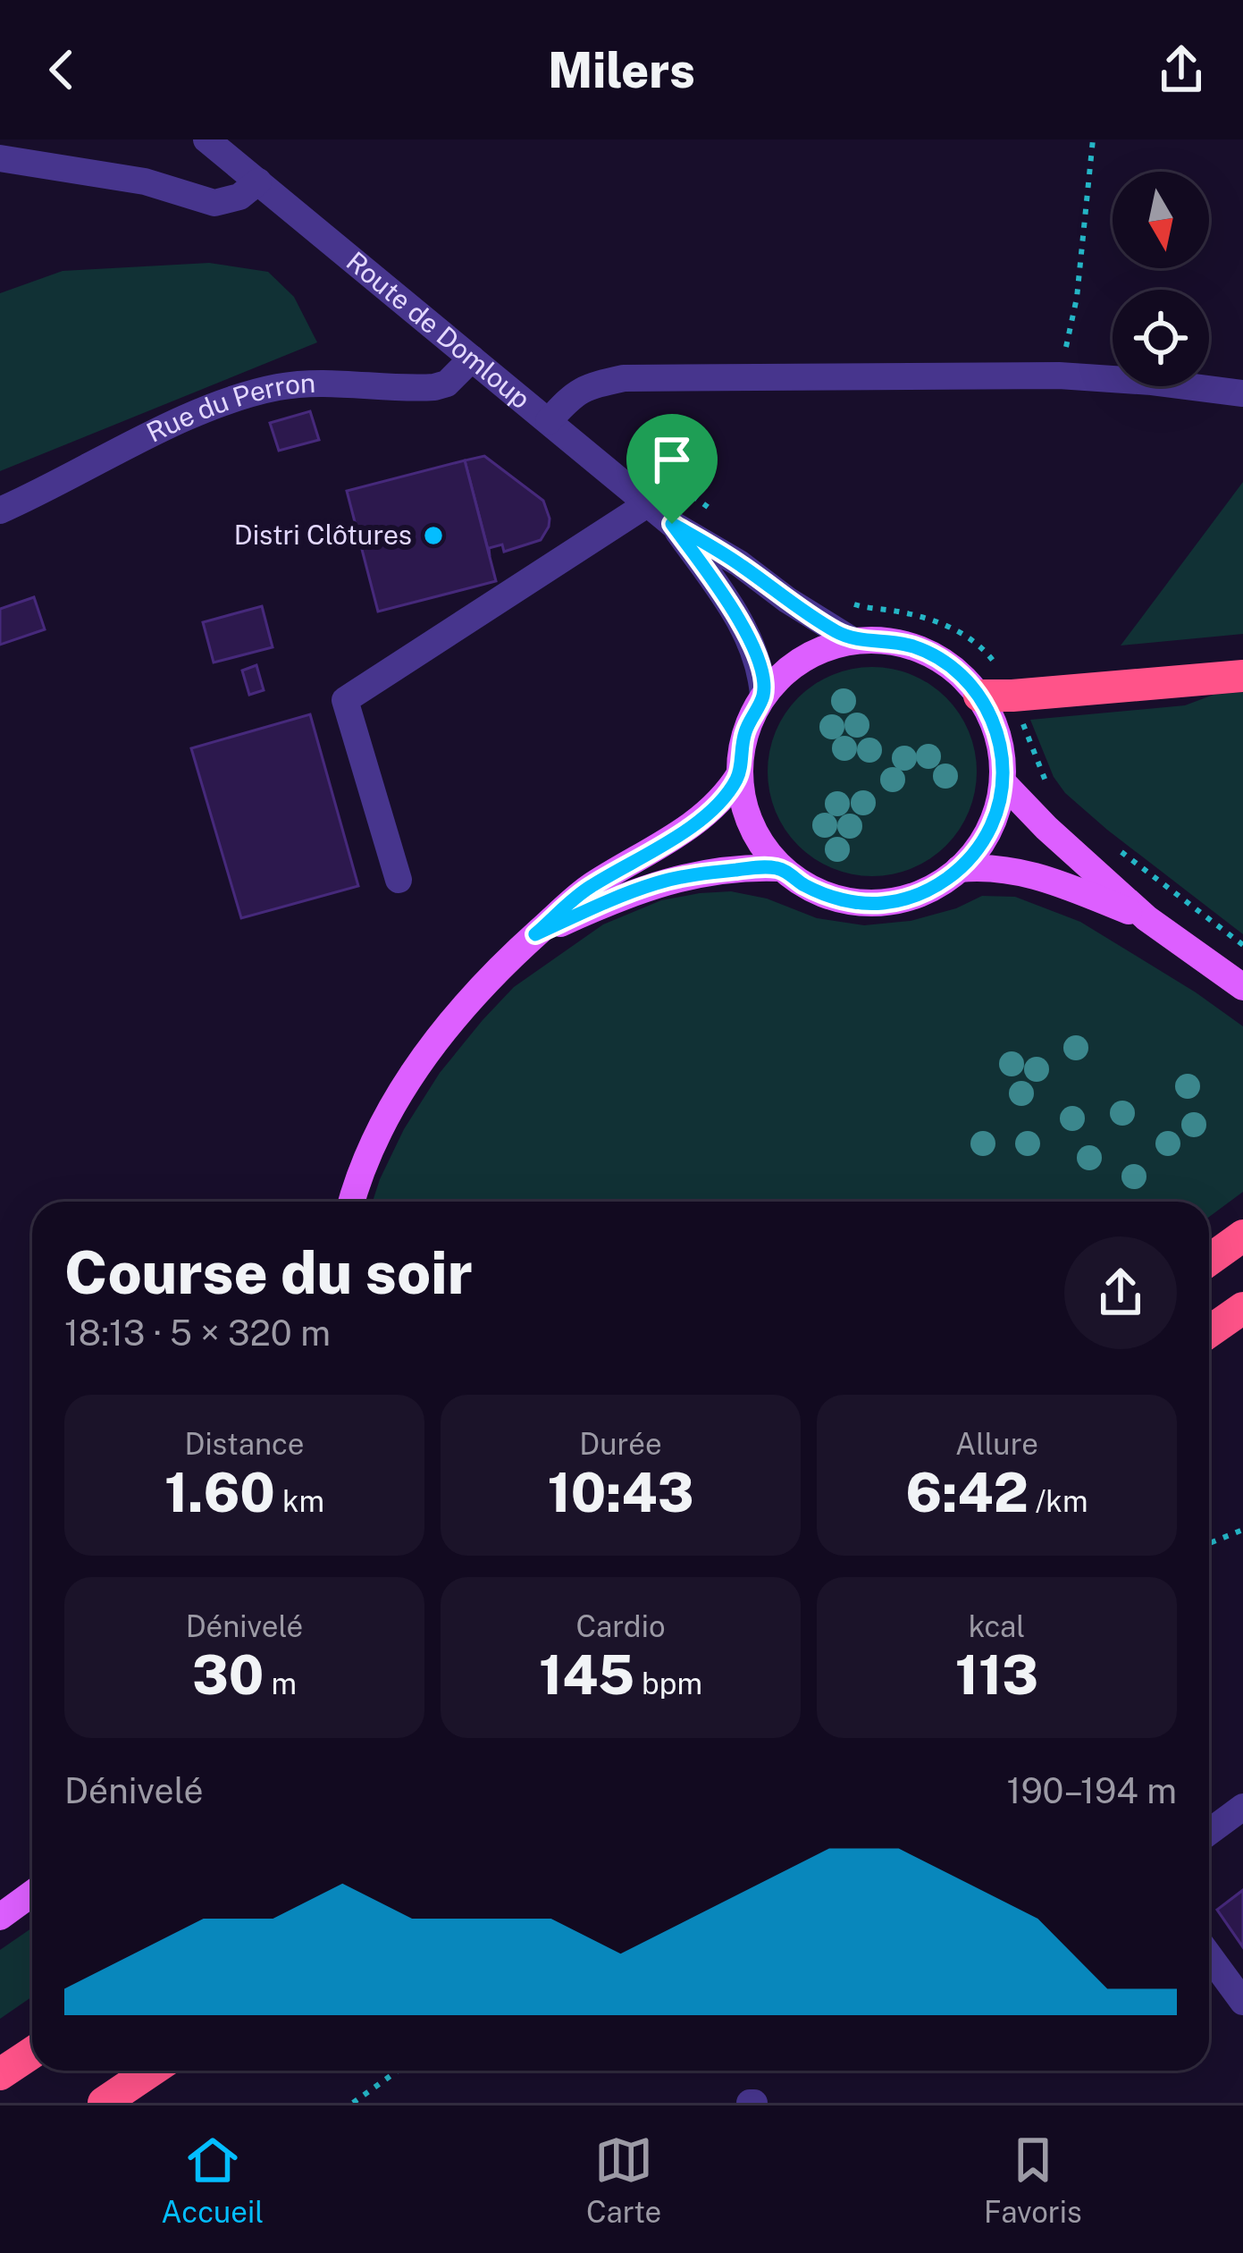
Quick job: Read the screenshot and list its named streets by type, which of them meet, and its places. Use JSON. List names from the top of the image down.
{
  "streets": {
    "street": ["Route de Domloup", "Rue du Perron"]
  },
  "crossings": [
    ["Route de Domloup", "Rue du Perron"]
  ],
  "places": ["Distri Clôtures"],
  "north": "bottom",
  "page": {
    "header": "Milers",
    "heading": ["Course du soir", "18:13 · 5 × 320 m"],
    "stats": [
      ["Distance", "1.60 km"],
      ["Durée", "10:43"],
      ["Allure", "6:42 /km"],
      ["Dénivelé", "30 m"],
      ["Cardio", "145 bpm"],
      ["kcal", "113"]
    ],
    "chart": ["Dénivelé", "190–194 m"],
    "tabs": ["Accueil", "Carte", "Favoris"]
  }
}
